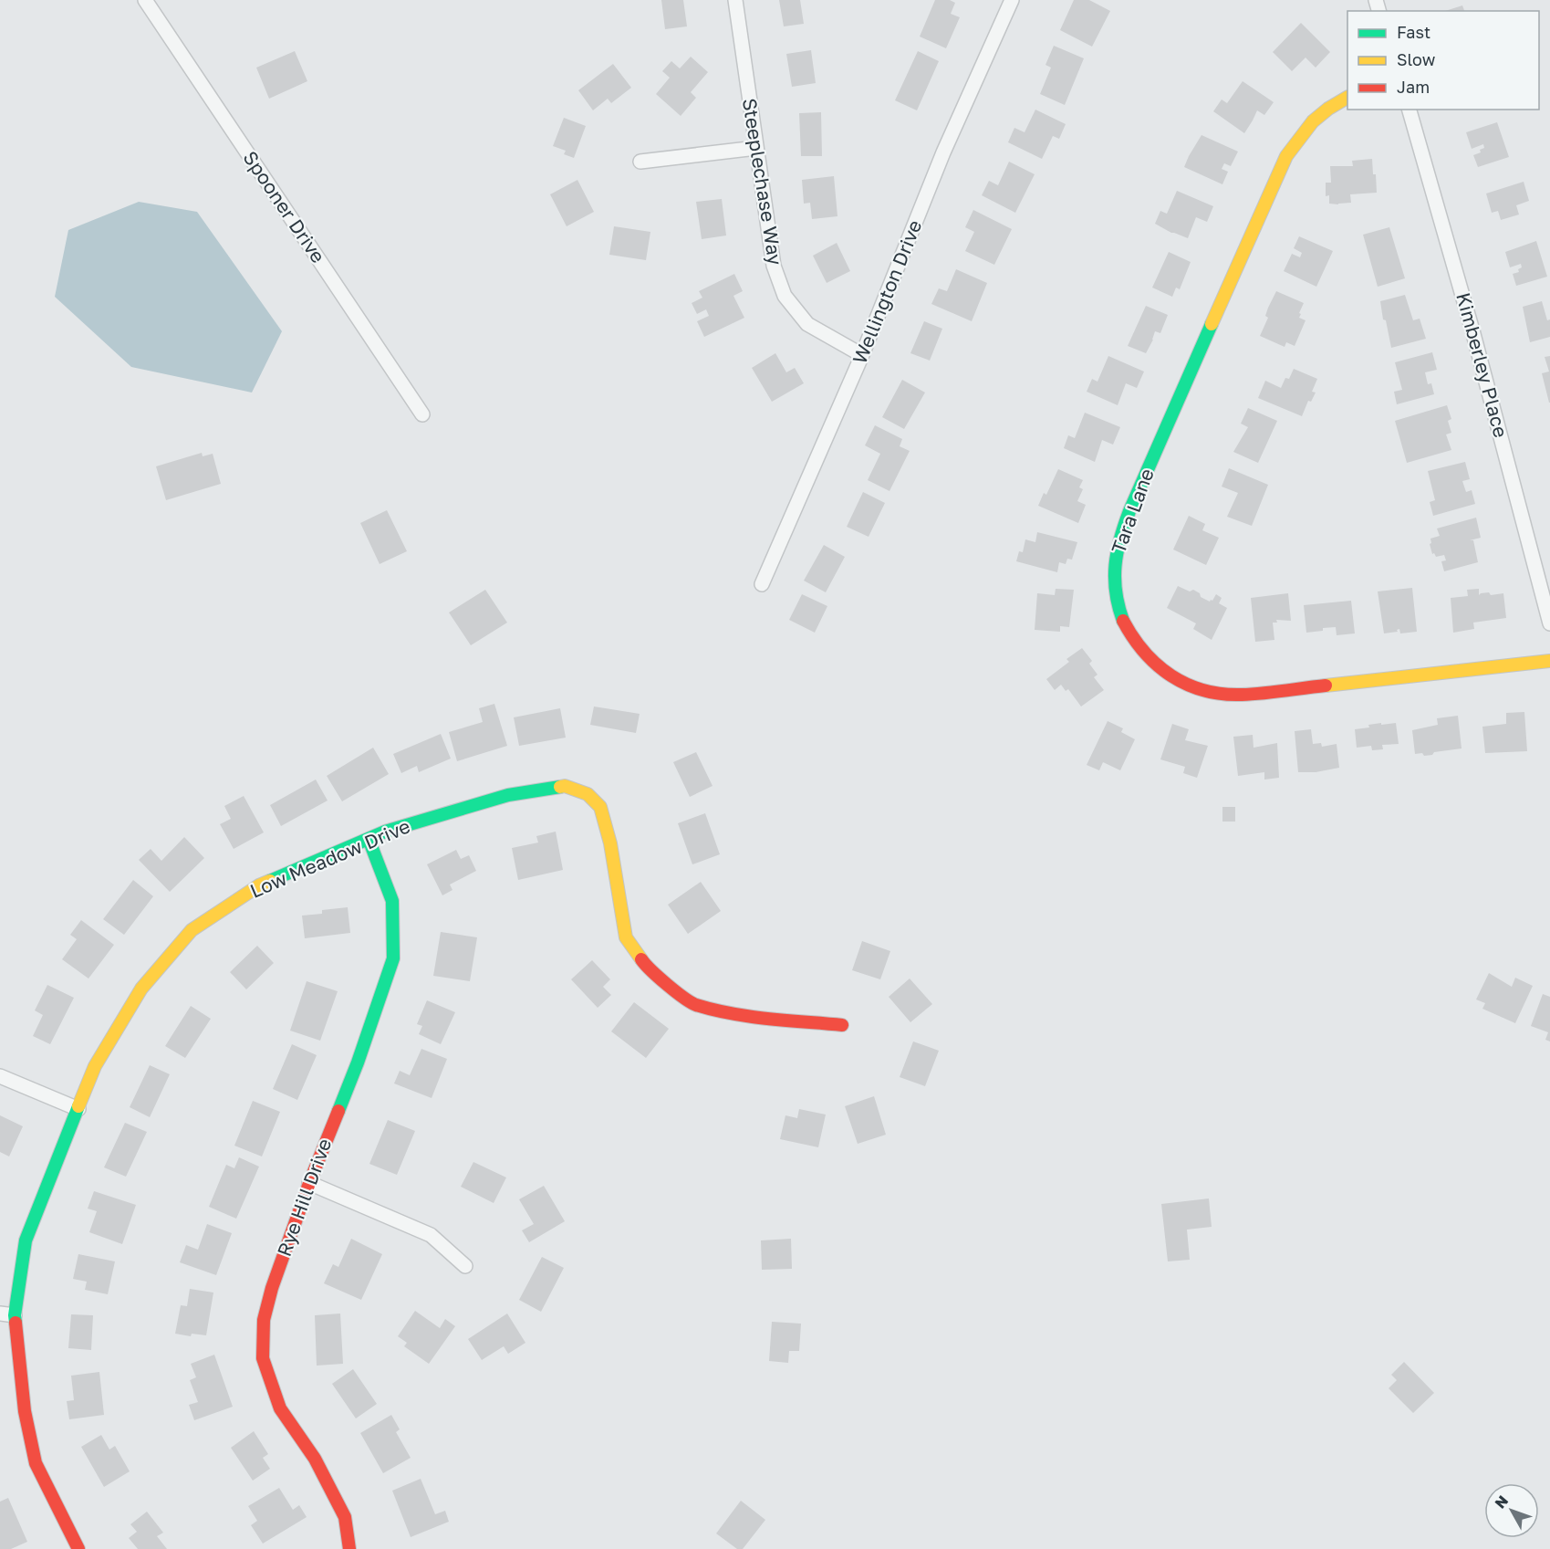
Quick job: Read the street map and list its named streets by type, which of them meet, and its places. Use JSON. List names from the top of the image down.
{
  "streets": {
    "street": [
      "Steeplechase Way",
      "Spooner Drive",
      "Wellington Drive",
      "Kimberley Place",
      "Tara Lane",
      "Low Meadow Drive",
      "Rye Hill Drive"
    ]
  },
  "crossings": [
    ["Steeplechase Way", "Wellington Drive"],
    ["Low Meadow Drive", "Rye Hill Drive"]
  ],
  "legend": ["Fast", "Slow", "Jam"],
  "north": "top left"
}
